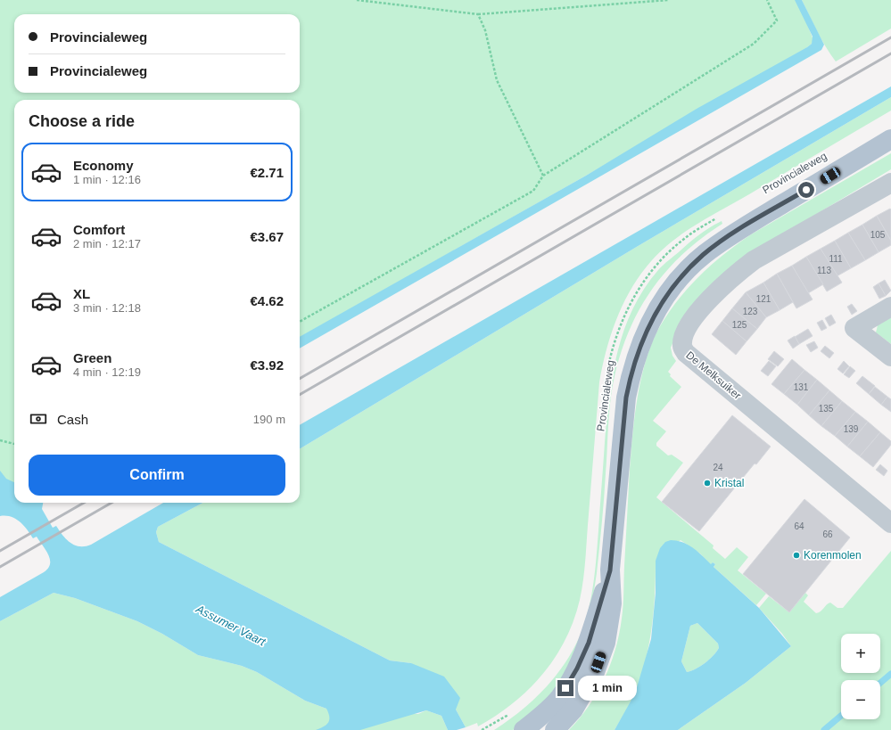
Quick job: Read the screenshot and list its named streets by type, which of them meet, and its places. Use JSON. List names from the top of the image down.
{
  "streets": {
    "main road": ["Provincialeweg"],
    "street": ["De Melksuiker"]
  },
  "water": ["Assumer Vaart"],
  "places": ["Kristal", "Korenmolen"],
  "house_numbers": [
    "105",
    "111",
    "113",
    "121",
    "123",
    "125",
    "131",
    "135",
    "139",
    "24",
    "64",
    "66"
  ],
  "page": {
    "banner": ["Provincialeweg", "Provincialeweg"],
    "heading": "Choose a ride",
    "list": [
      {
        "name": "Economy",
        "note": "1 min · 12:16",
        "value": "€2.71"
      },
      {
        "name": "Comfort",
        "note": "2 min · 12:17",
        "value": "€3.67"
      },
      {
        "name": "XL",
        "note": "3 min · 12:18",
        "value": "€4.62"
      },
      {
        "name": "Green",
        "note": "4 min · 12:19",
        "value": "€3.92"
      }
    ],
    "pay": ["Cash", "190 m"],
    "buttons": "Confirm",
    "map_buttons": ["+", "−"],
    "bubble": "1 min"
  }
}
